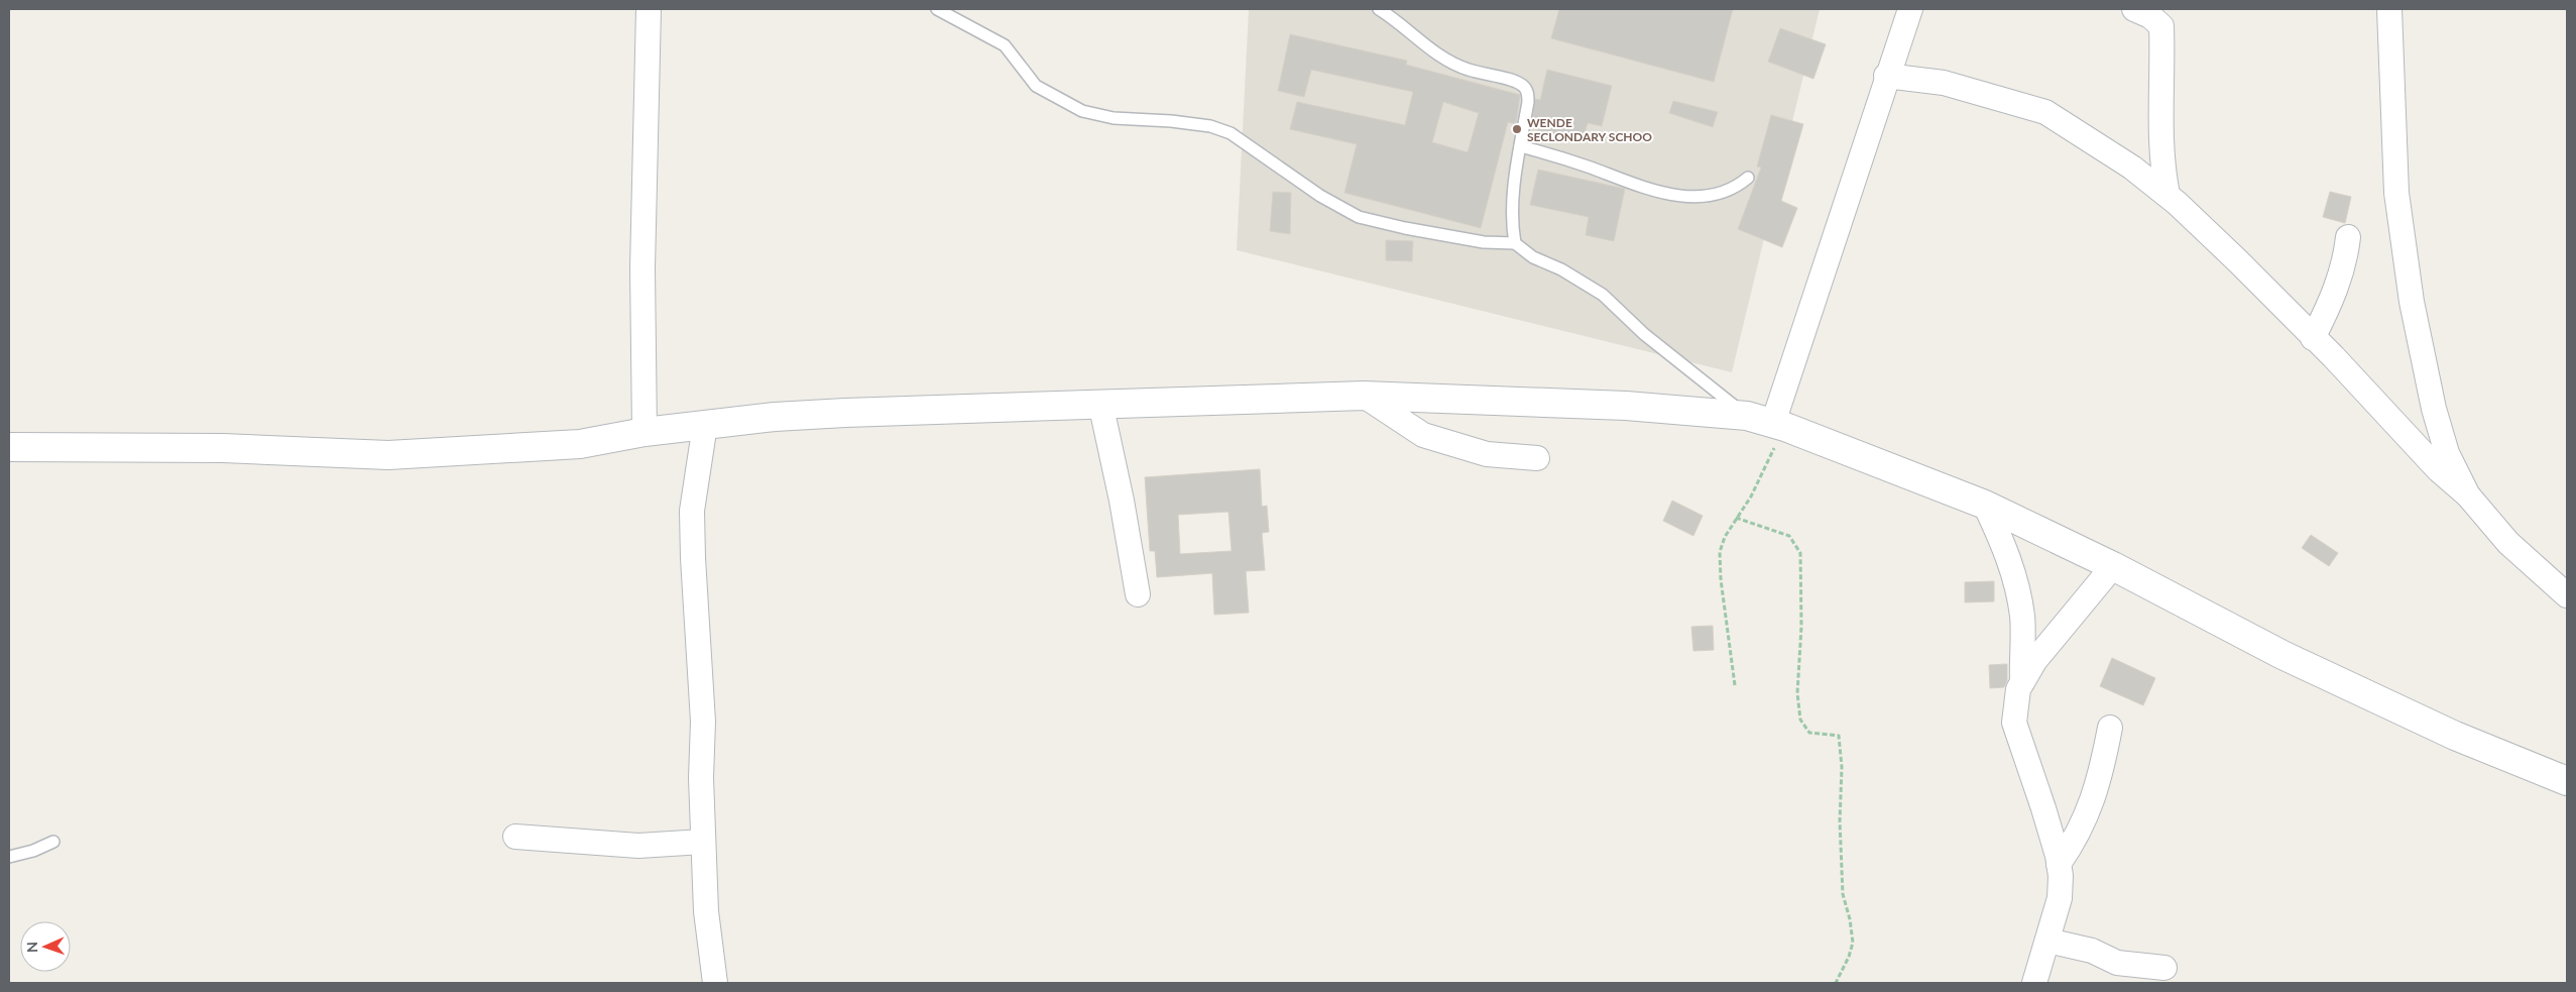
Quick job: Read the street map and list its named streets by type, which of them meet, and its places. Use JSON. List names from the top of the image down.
{
  "places": ["WENDE SECLONDARY SCHOO"],
  "north": "left"
}
